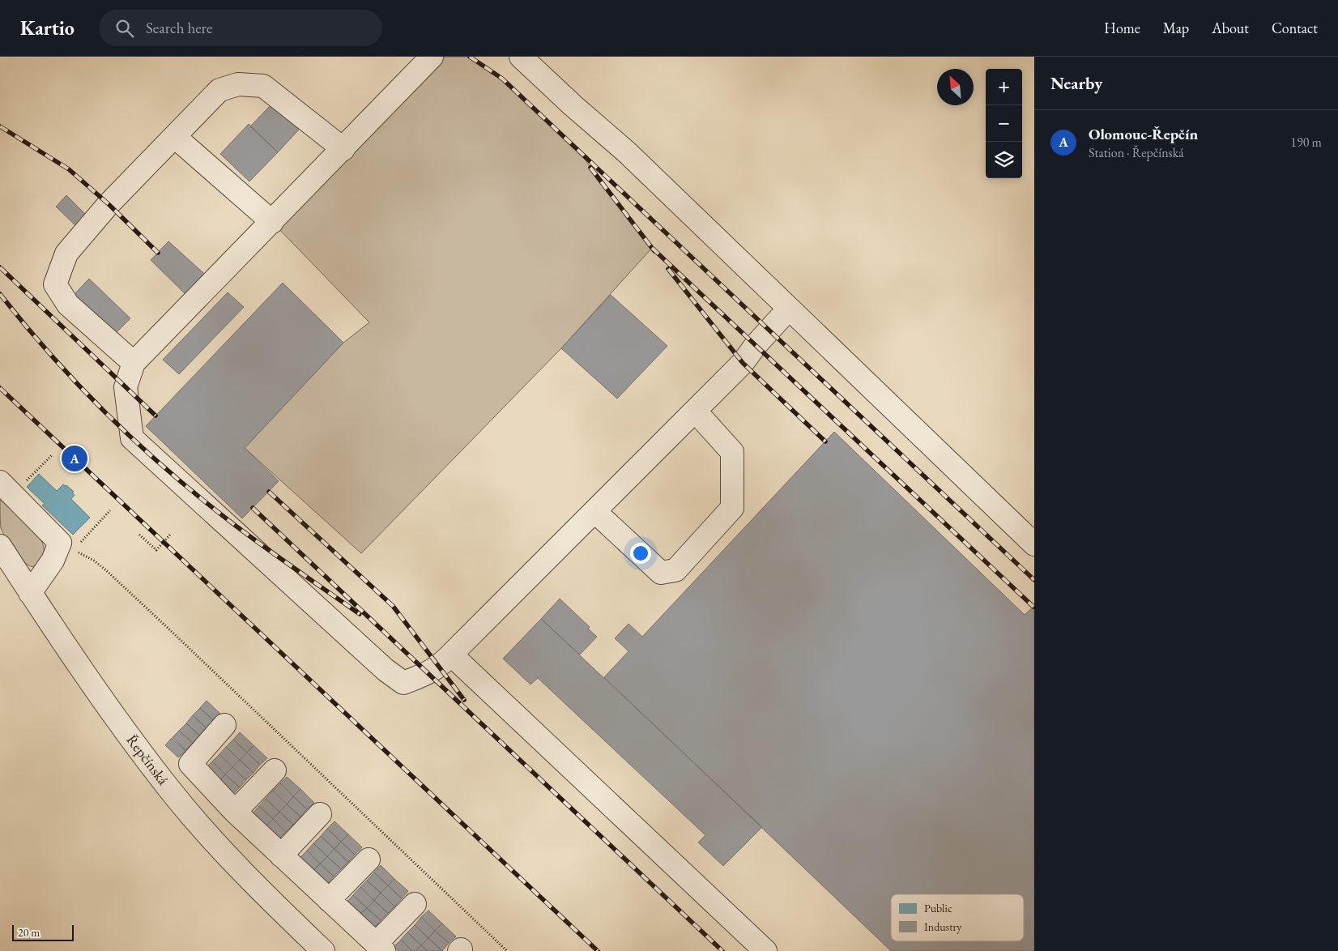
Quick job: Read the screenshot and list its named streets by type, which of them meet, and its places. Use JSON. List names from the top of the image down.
{
  "streets": {
    "street": ["Řepčínská"]
  },
  "legend": ["Public", "Industry"],
  "scale_bar": "20 m",
  "north": "top left",
  "page": {
    "header": "Kartio",
    "search": "Search here",
    "nav": [
      "Home",
      "Map",
      "About",
      "Contact"
    ],
    "heading": "Nearby",
    "map_buttons": ["+", "−"],
    "list": [
      {
        "mark": "A",
        "name": "Olomouc-Řepčín",
        "note": "Station · Řepčínská",
        "value": "190 m"
      }
    ],
    "pins": "A",
    "scale": "20 m"
  }
}
